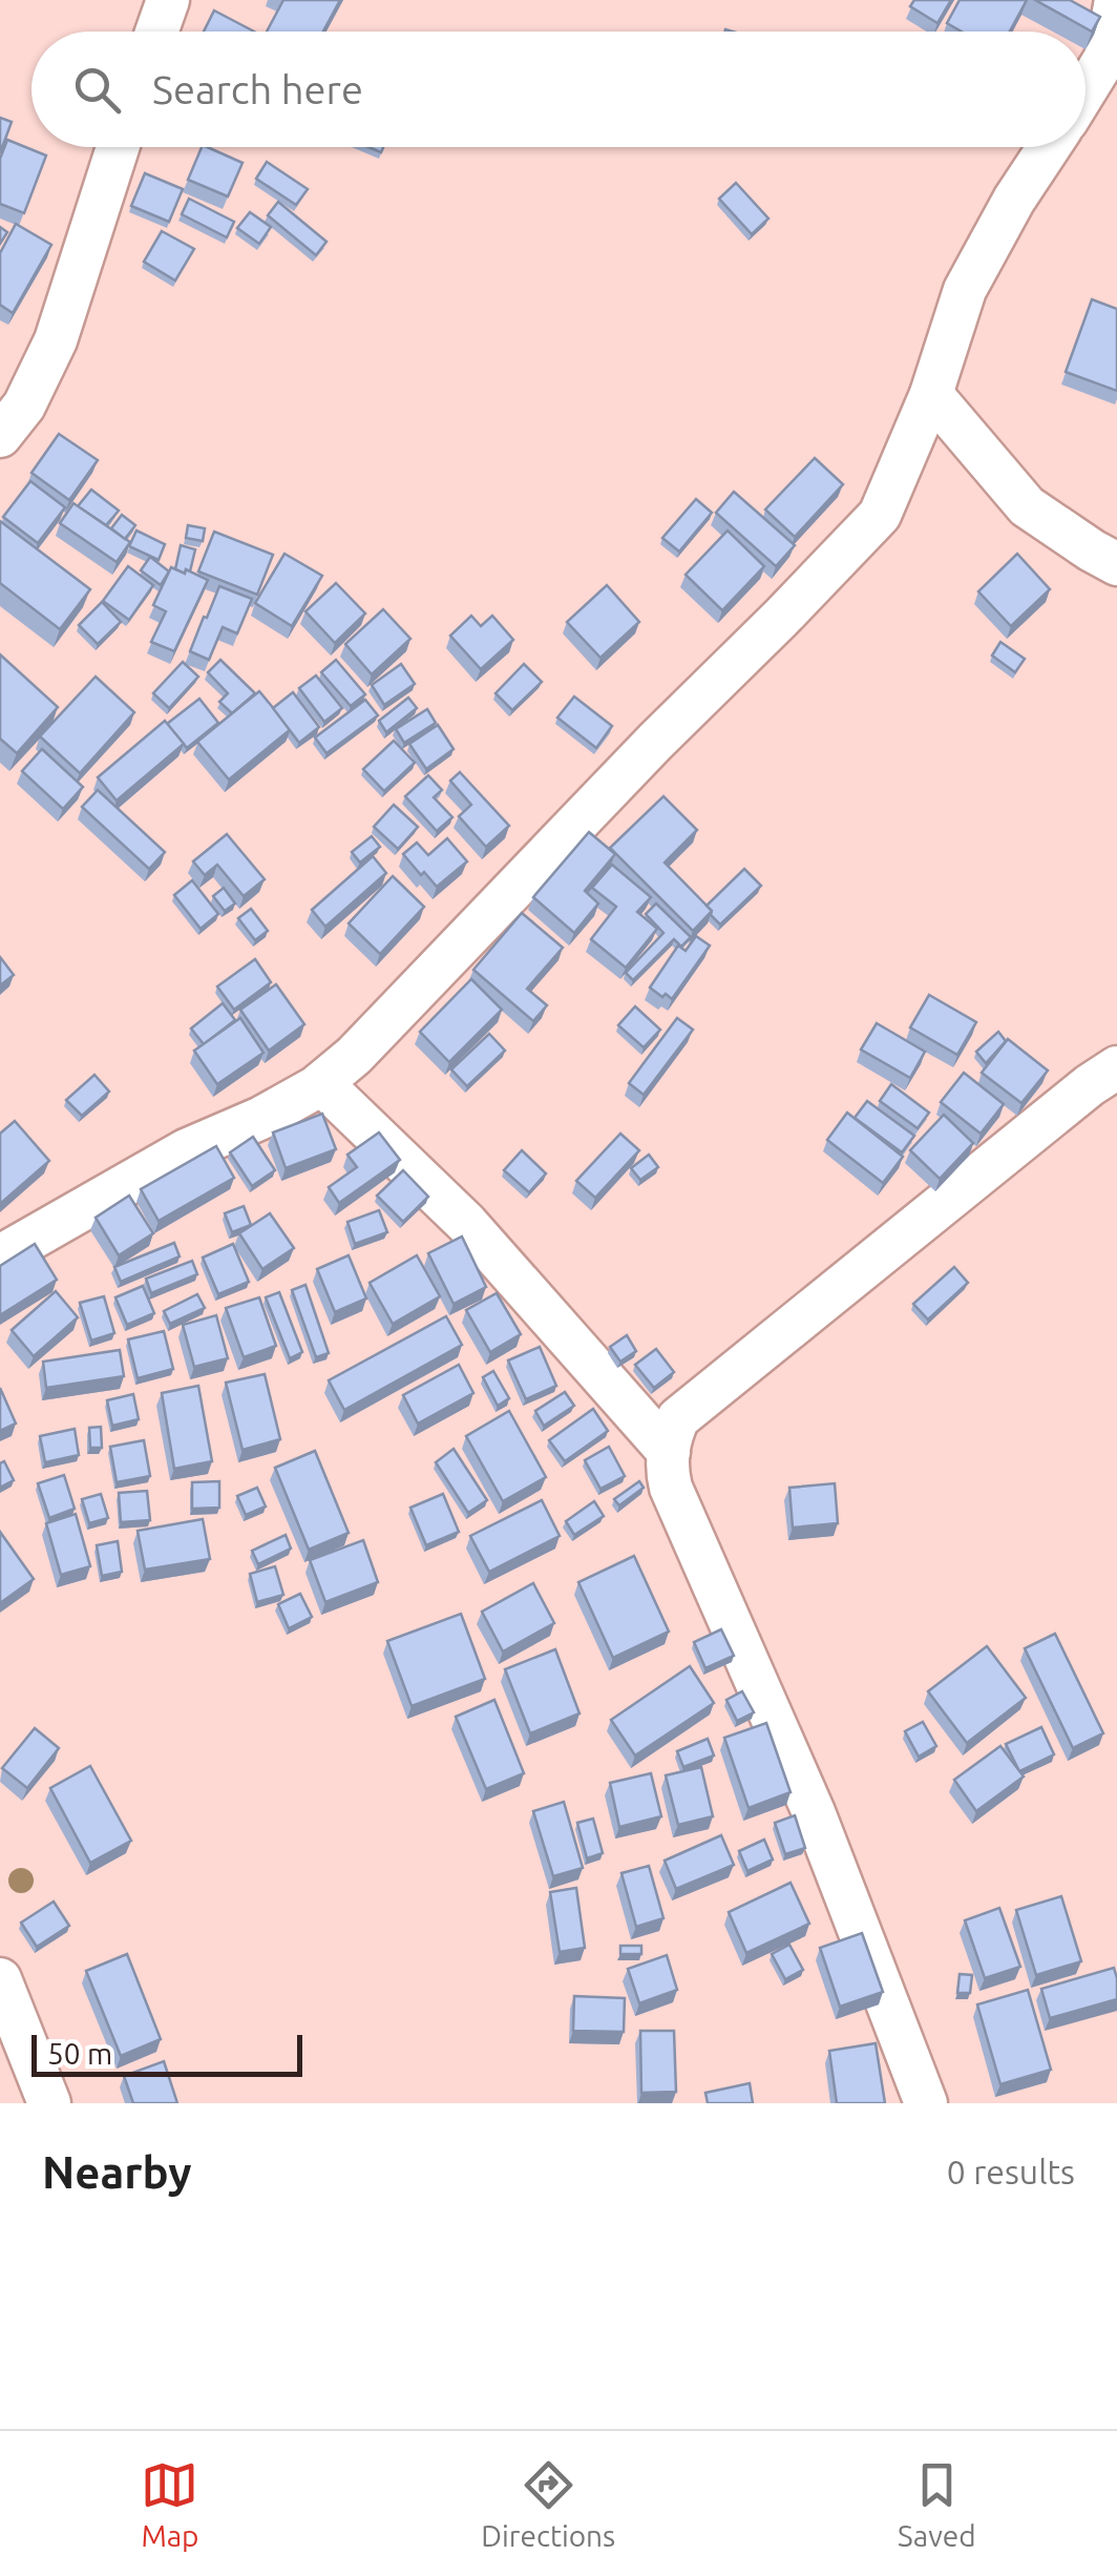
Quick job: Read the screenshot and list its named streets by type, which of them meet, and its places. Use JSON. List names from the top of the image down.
{
  "scale_bar": "50 m",
  "page": {
    "search": "Search here",
    "scale": "50 m",
    "heading": ["Nearby", "0 results"],
    "nav": ["Map", "Directions", "Saved"]
  }
}
